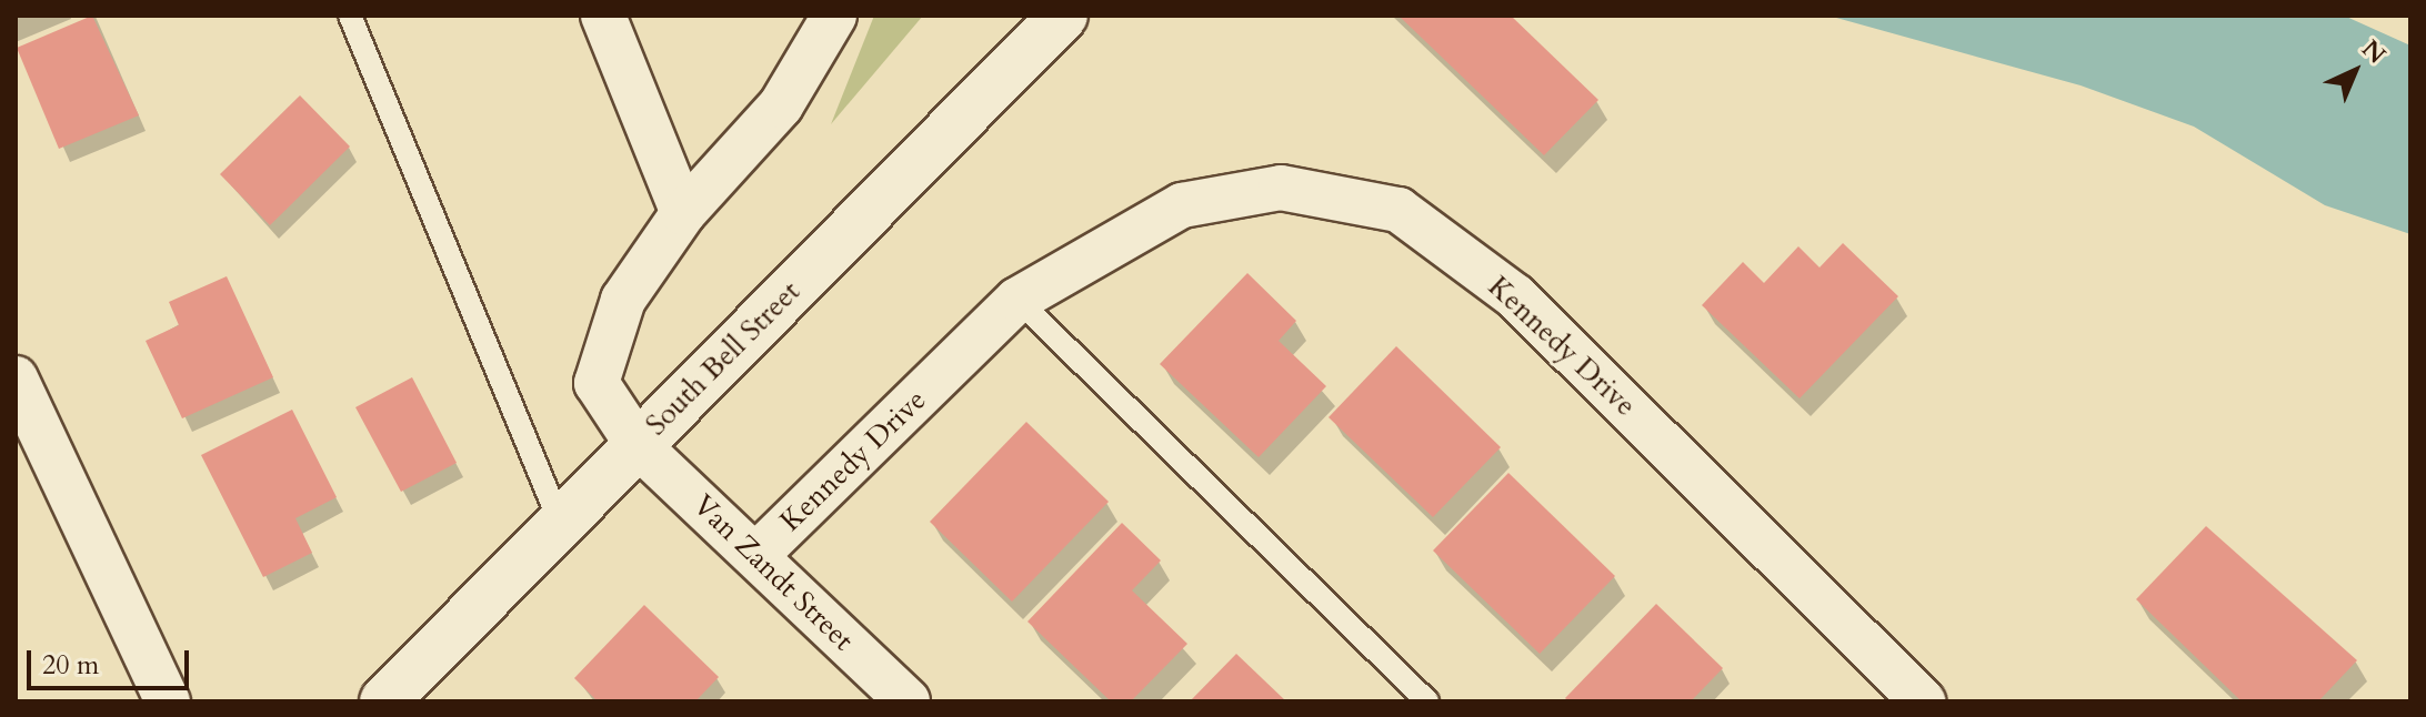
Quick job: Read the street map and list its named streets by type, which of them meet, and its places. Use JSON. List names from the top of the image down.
{
  "streets": {
    "main road": ["South Bell Street"],
    "street": ["Kennedy Drive", "Van Zandt Street"]
  },
  "crossings": [
    ["Kennedy Drive", "Van Zandt Street"],
    ["South Bell Street", "Van Zandt Street"]
  ],
  "scale_bar": "20 m",
  "north": "top right"
}
